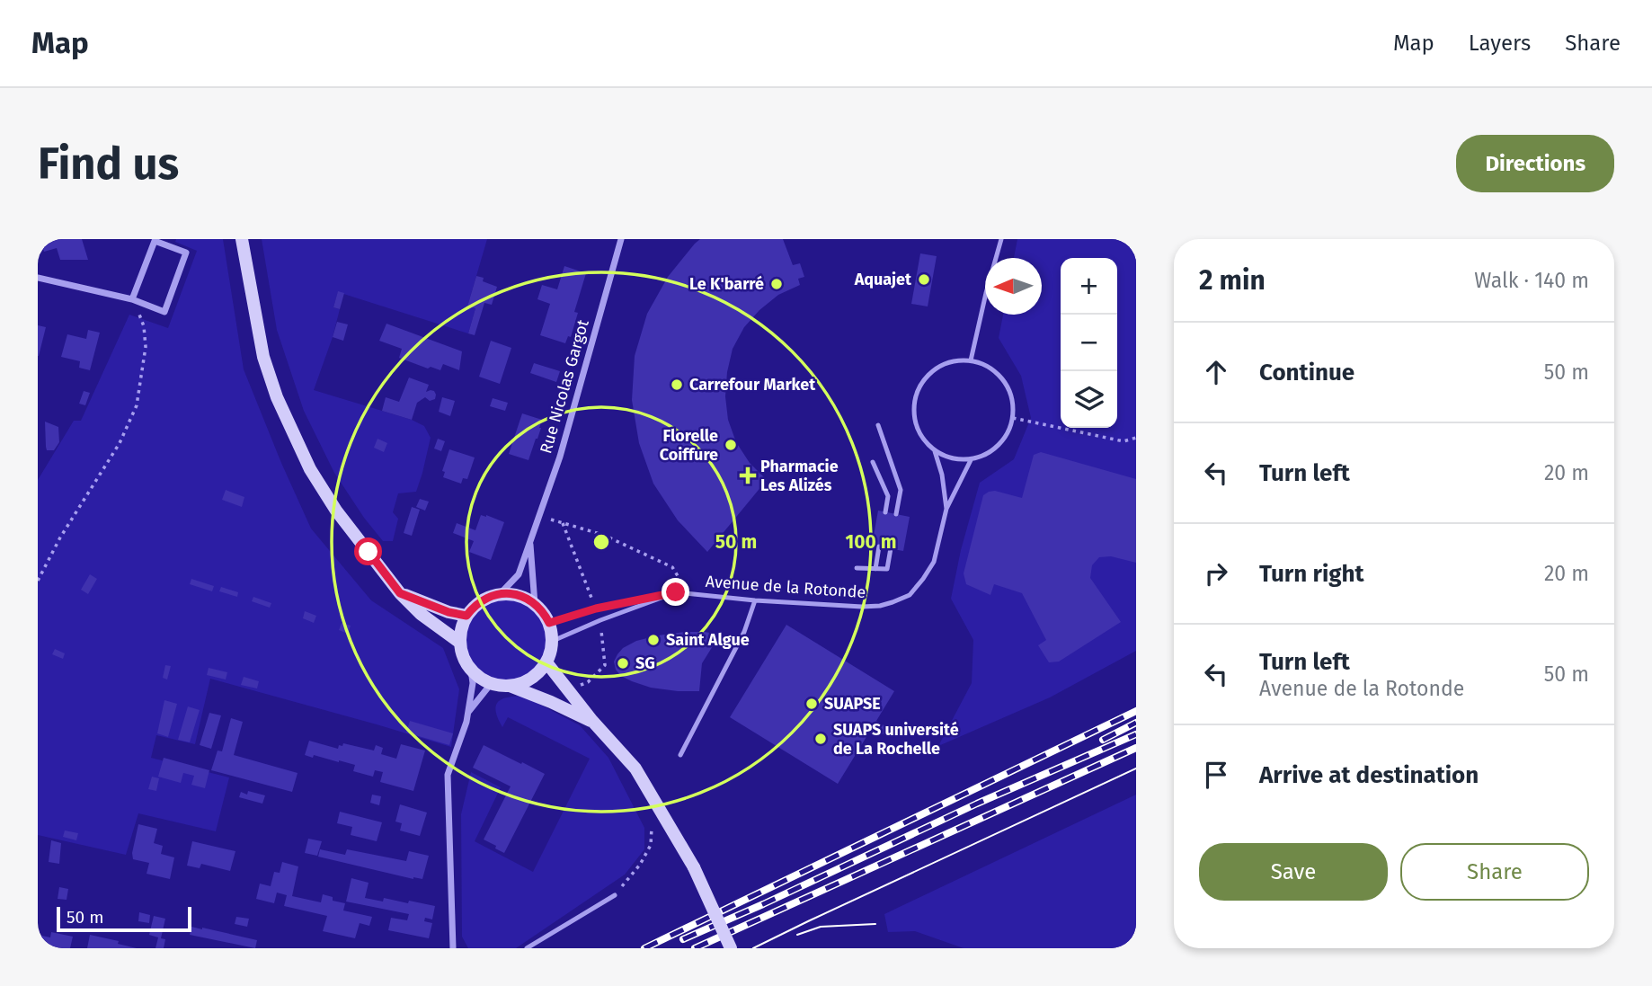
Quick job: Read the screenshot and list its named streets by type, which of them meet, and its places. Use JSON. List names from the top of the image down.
{
  "streets": {
    "street": ["Rue Nicolas Gargot"],
    "lane": ["Avenue de la Rotonde"]
  },
  "crossings": [
    ["Rue Nicolas Gargot", "Avenue de la Rotonde"]
  ],
  "places": {
    "other": [
      "Aquajet",
      "Le K'barré",
      "Carrefour Market",
      "Florelle Coiffure",
      "Saint Algue",
      "SG",
      "SUAPSE",
      "SUAPS université de La Rochelle"
    ],
    "health": ["Pharmacie Les Alizés"]
  },
  "scale_bar": "50 m",
  "north": "left",
  "page": {
    "header": "Map",
    "nav": ["Map", "Layers", "Share"],
    "buttons": [
      "Directions",
      ["Save", "Share"]
    ],
    "title": "Find us",
    "heading": ["2 min", "Walk · 140 m"],
    "map_buttons": ["+", "−"],
    "list": [
      ["Continue", "50 m"],
      ["Turn left", "20 m"],
      ["Turn right", "20 m"],
      ["Turn left", "Avenue de la Rotonde", "50 m"],
      "Arrive at destination"
    ],
    "scale": "50 m"
  },
  "rings": ["50 m", "100 m"]
}
